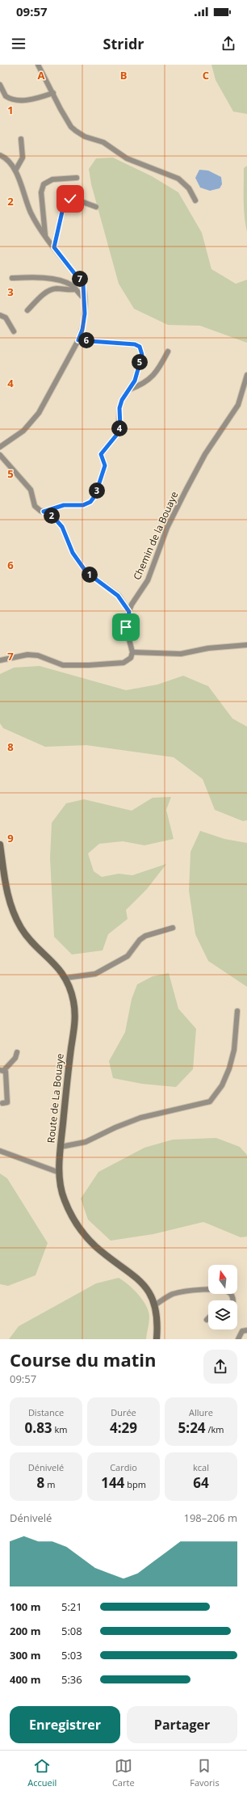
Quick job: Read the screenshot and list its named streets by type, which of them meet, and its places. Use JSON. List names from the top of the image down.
{
  "streets": {
    "main road": ["Route de La Bouaye"],
    "street": ["Chemin de la Bouaye"]
  },
  "north": "top",
  "page": {
    "status": "09:57",
    "header": "Stridr",
    "pins": [
      "7",
      "6",
      "5",
      "4",
      "3",
      "2",
      "1"
    ],
    "heading": ["Course du matin", "09:57"],
    "stats": [
      ["Distance", "0.83 km"],
      ["Durée", "4:29"],
      ["Allure", "5:24 /km"],
      ["Dénivelé", "8 m"],
      ["Cardio", "144 bpm"],
      ["kcal", "64"]
    ],
    "chart": ["Dénivelé", "198–206 m"],
    "list": [
      {
        "name": "100 m",
        "note": "5:21"
      },
      {
        "name": "200 m",
        "note": "5:08"
      },
      {
        "name": "300 m",
        "note": "5:03"
      },
      {
        "name": "400 m",
        "note": "5:36"
      }
    ],
    "buttons": ["Enregistrer", "Partager"],
    "tabs": ["Accueil", "Carte", "Favoris"]
  },
  "grid": {
    "columns": ["A", "B", "C"],
    "rows": [
      "1",
      "2",
      "3",
      "4",
      "5",
      "6",
      "7",
      "8",
      "9"
    ]
  }
}
